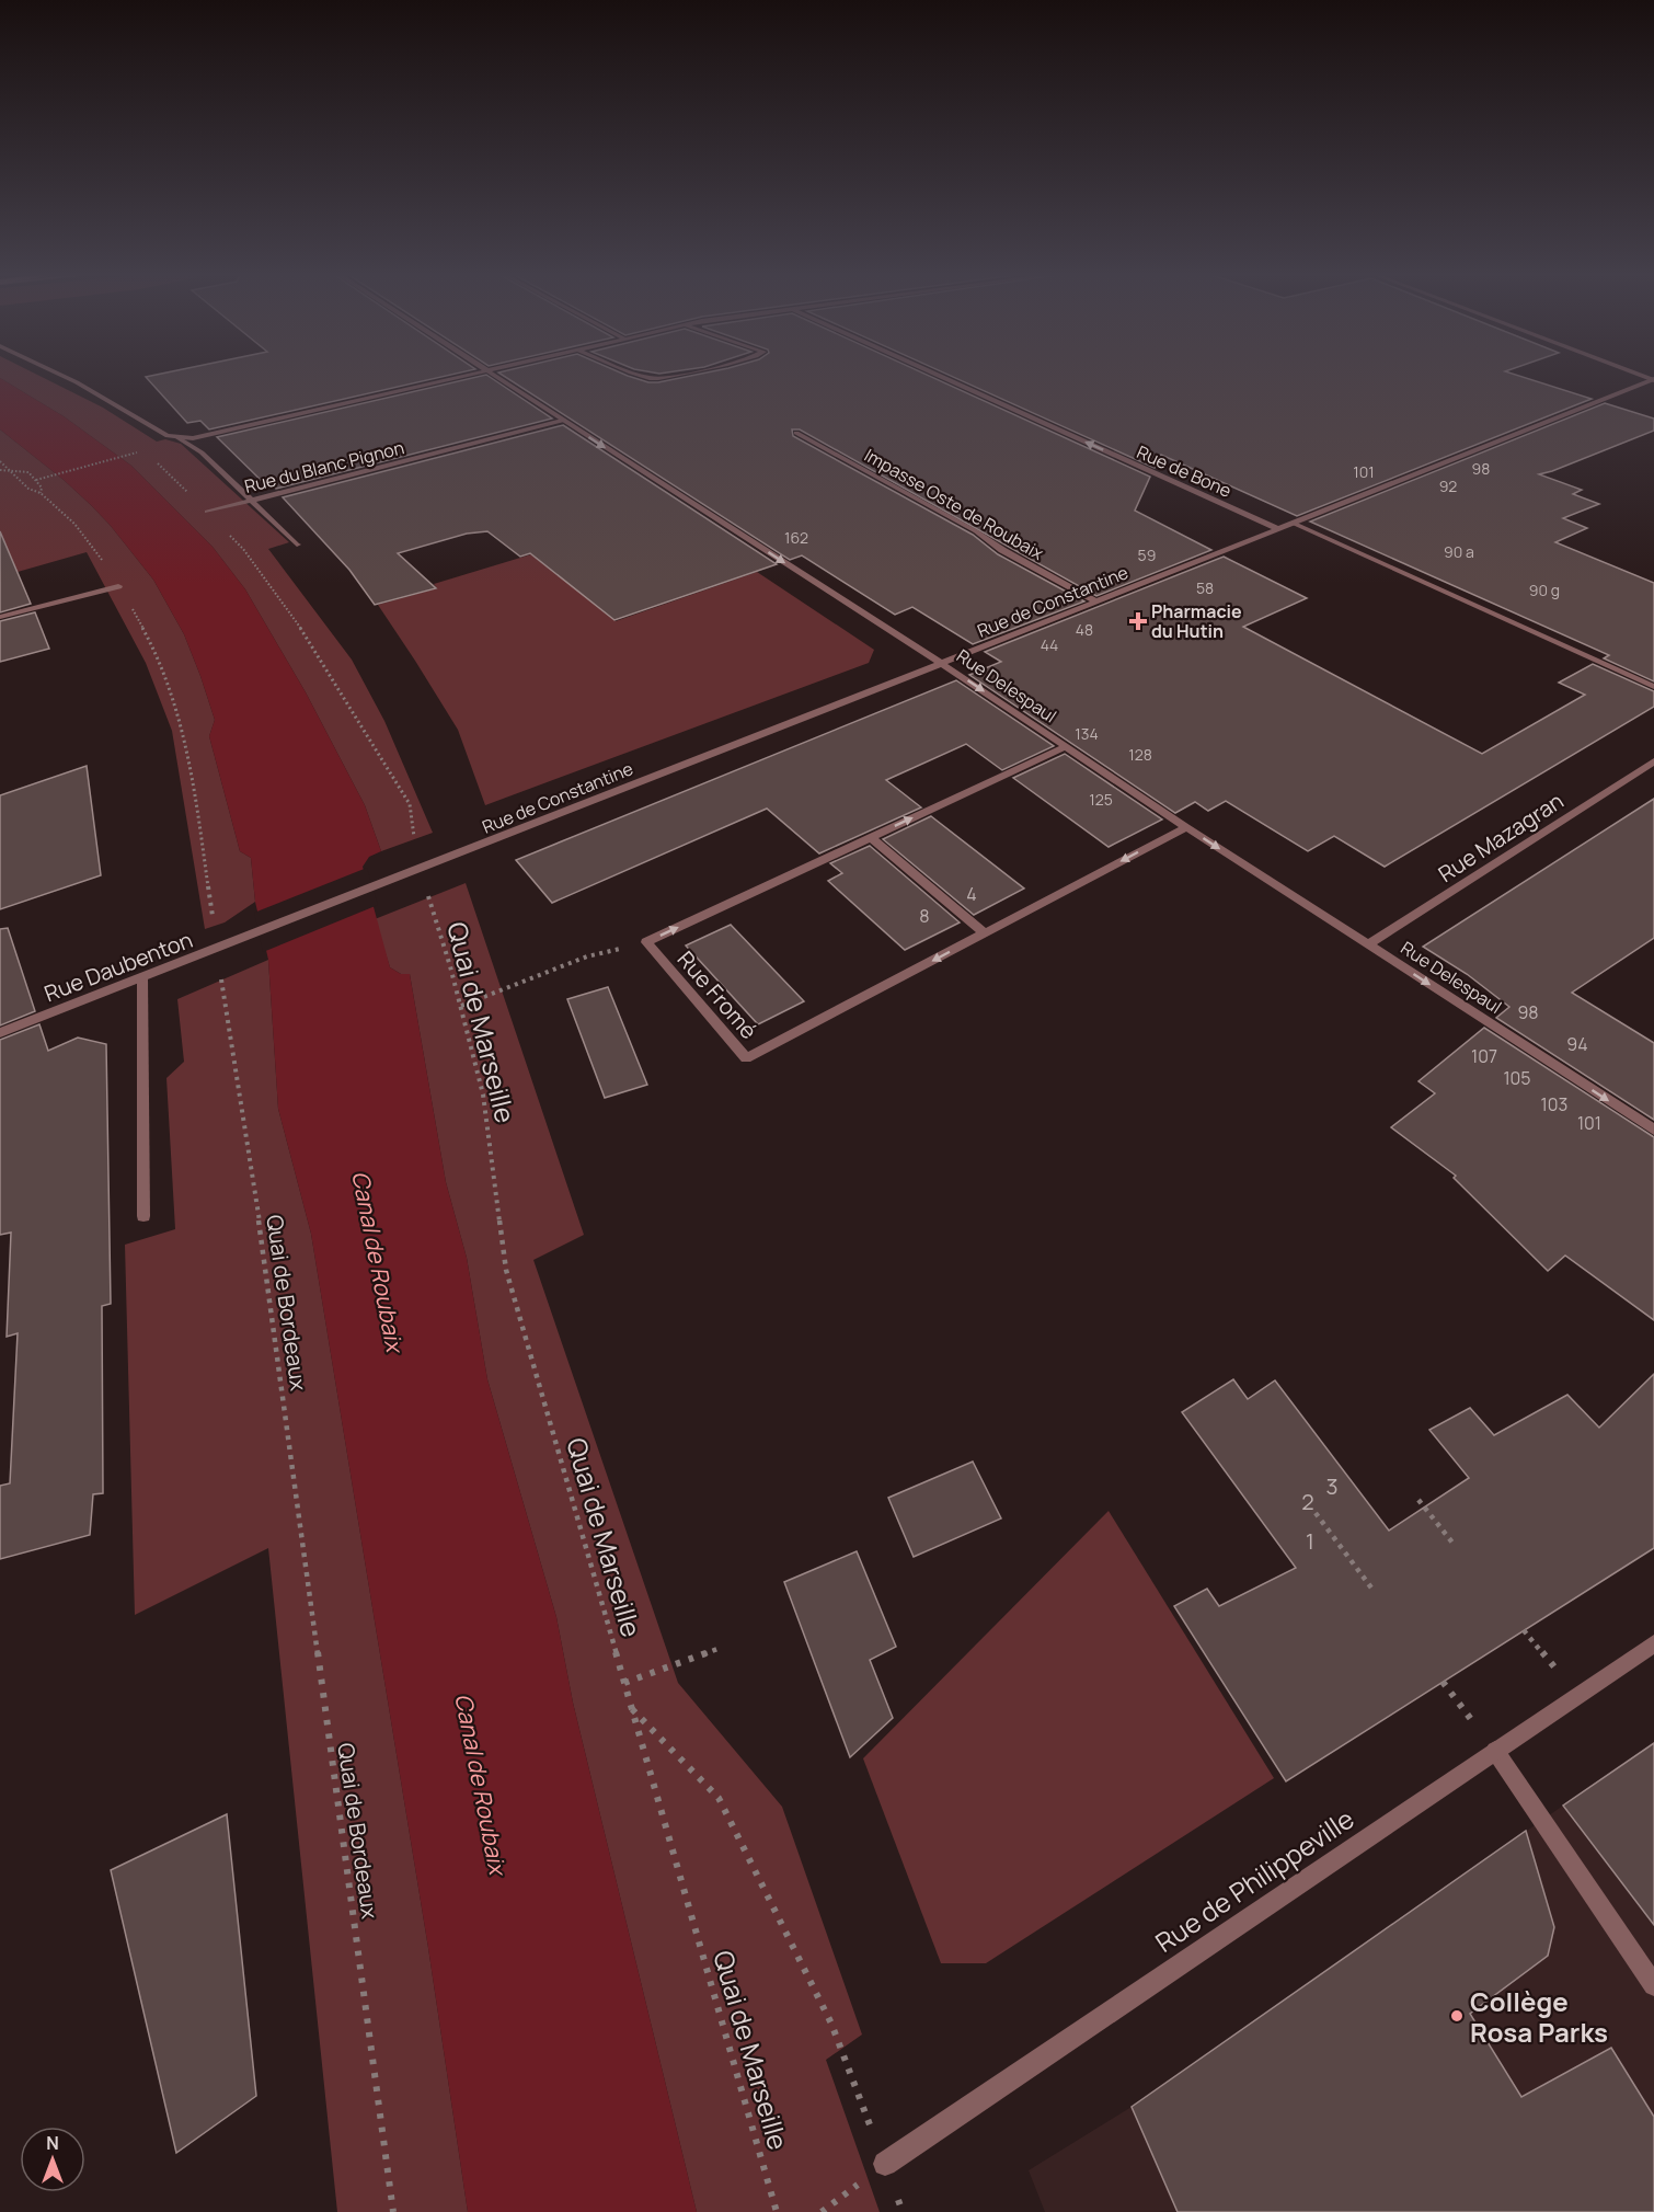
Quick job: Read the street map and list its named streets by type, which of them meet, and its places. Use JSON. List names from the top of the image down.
{
  "streets": {
    "street": [
      "Rue du Blanc Pignon",
      "Rue de Bone",
      "Impasse Oste de Roubaix",
      "Rue de Constantine",
      "Rue Delespaul",
      "Rue Mazagran",
      "Rue Daubenton",
      "Rue Fromé",
      "Rue de Philippeville"
    ],
    "path": ["Quai de Marseille", "Quai de Bordeaux"]
  },
  "crossings": [
    ["Rue du Blanc Pignon", "Rue Delespaul"],
    ["Rue du Blanc Pignon", "Quai de Marseille"],
    ["Rue de Bone", "Rue de Constantine"],
    ["Impasse Oste de Roubaix", "Rue de Constantine"],
    ["Rue de Constantine", "Rue Delespaul"],
    ["Rue de Constantine", "Rue Daubenton"],
    ["Rue de Constantine", "Quai de Marseille"],
    ["Rue Delespaul", "Rue Mazagran"],
    ["Rue Delespaul", "Rue Fromé"],
    ["Rue Daubenton", "Quai de Bordeaux"]
  ],
  "one_way": ["Rue de Bone", "Rue Delespaul"],
  "water": ["Canal de Roubaix"],
  "places": {
    "health": ["Pharmacie du Hutin"],
    "other": ["Collège Rosa Parks"]
  },
  "house_numbers": [
    "98",
    "101",
    "92",
    "162",
    "90 a",
    "59",
    "58",
    "90 g",
    "48",
    "44",
    "134",
    "128",
    "125",
    "4",
    "8",
    "98",
    "94",
    "107",
    "105",
    "103",
    "101",
    "3",
    "2",
    "1"
  ],
  "north": "top"
}
